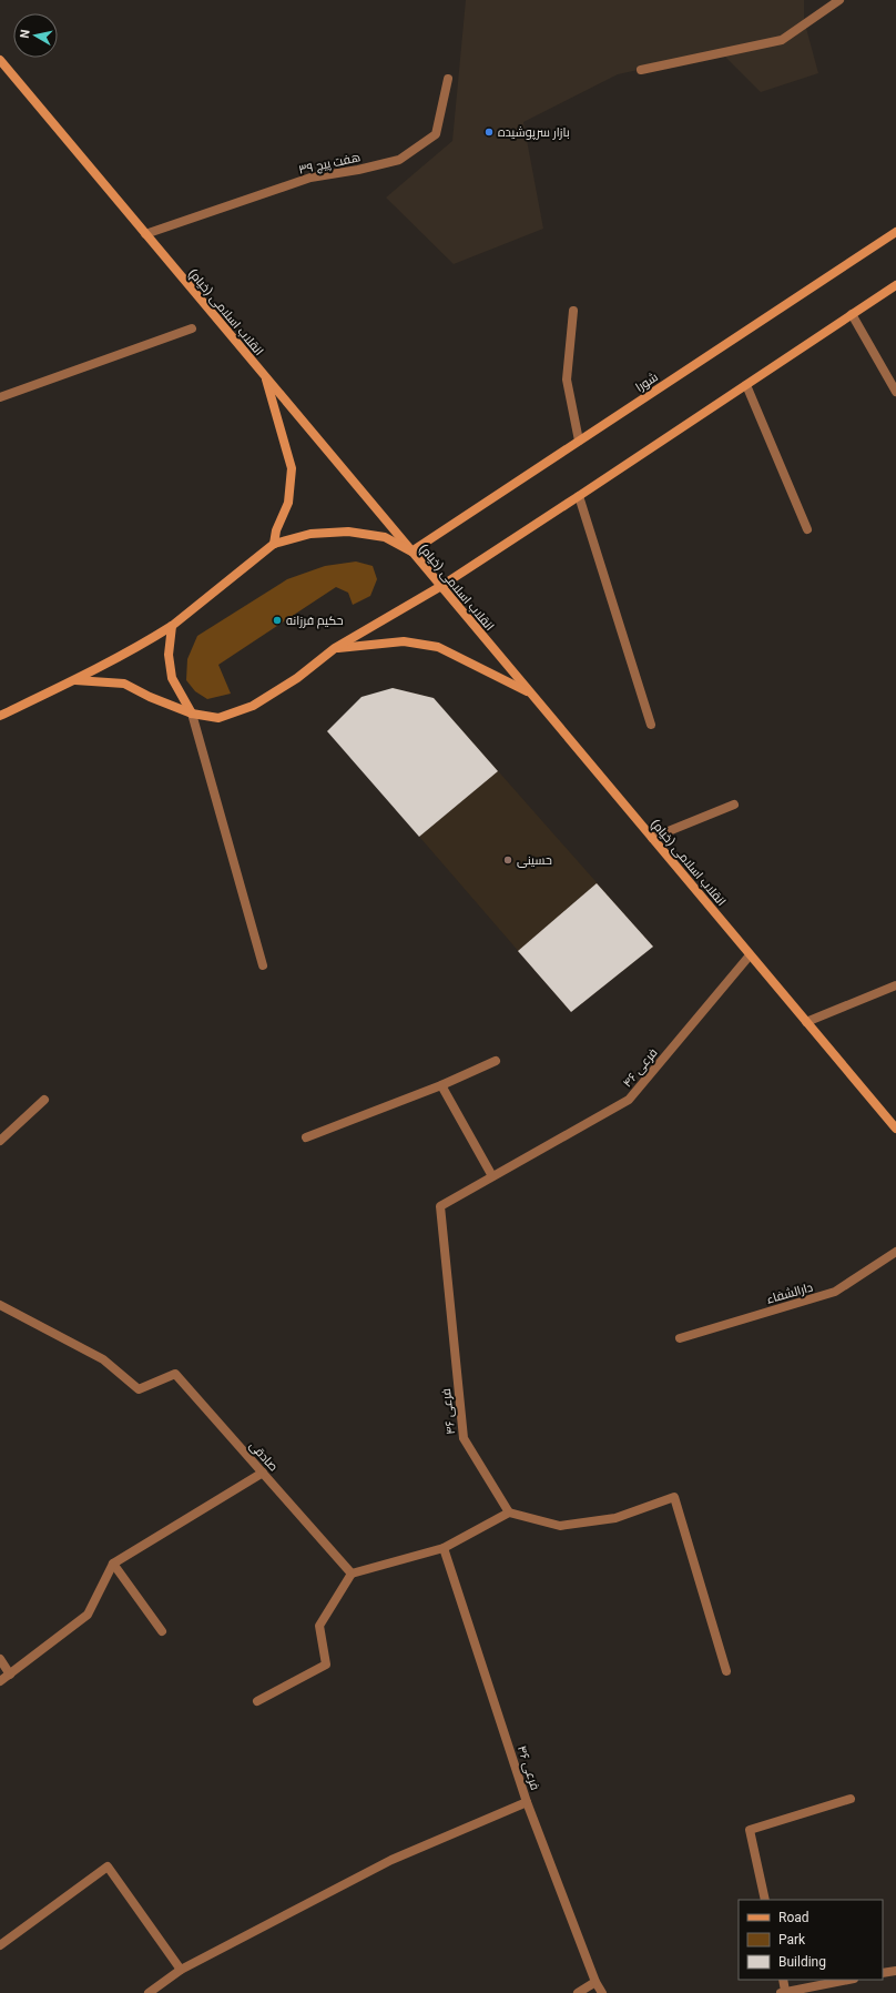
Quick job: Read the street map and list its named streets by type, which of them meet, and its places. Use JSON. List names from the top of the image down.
{
  "streets": {
    "main road": ["انقلاب اسلامی (خیام)", "شورا"],
    "street": [
      "هفت پیچ ۳۹",
      "فرعی ۴۶",
      "دارالشفاء",
      "صادقی"
    ]
  },
  "crossings": [
    ["هفت پیچ ۳۹", "انقلاب اسلامی (خیام)"],
    ["انقلاب اسلامی (خیام)", "شورا"],
    ["انقلاب اسلامی (خیام)", "فرعی ۴۶"]
  ],
  "places": ["بازار سرپوشیده", "حکیم فرزانه", "حسینی"],
  "legend": ["Road", "Park", "Building"],
  "north": "left"
}
